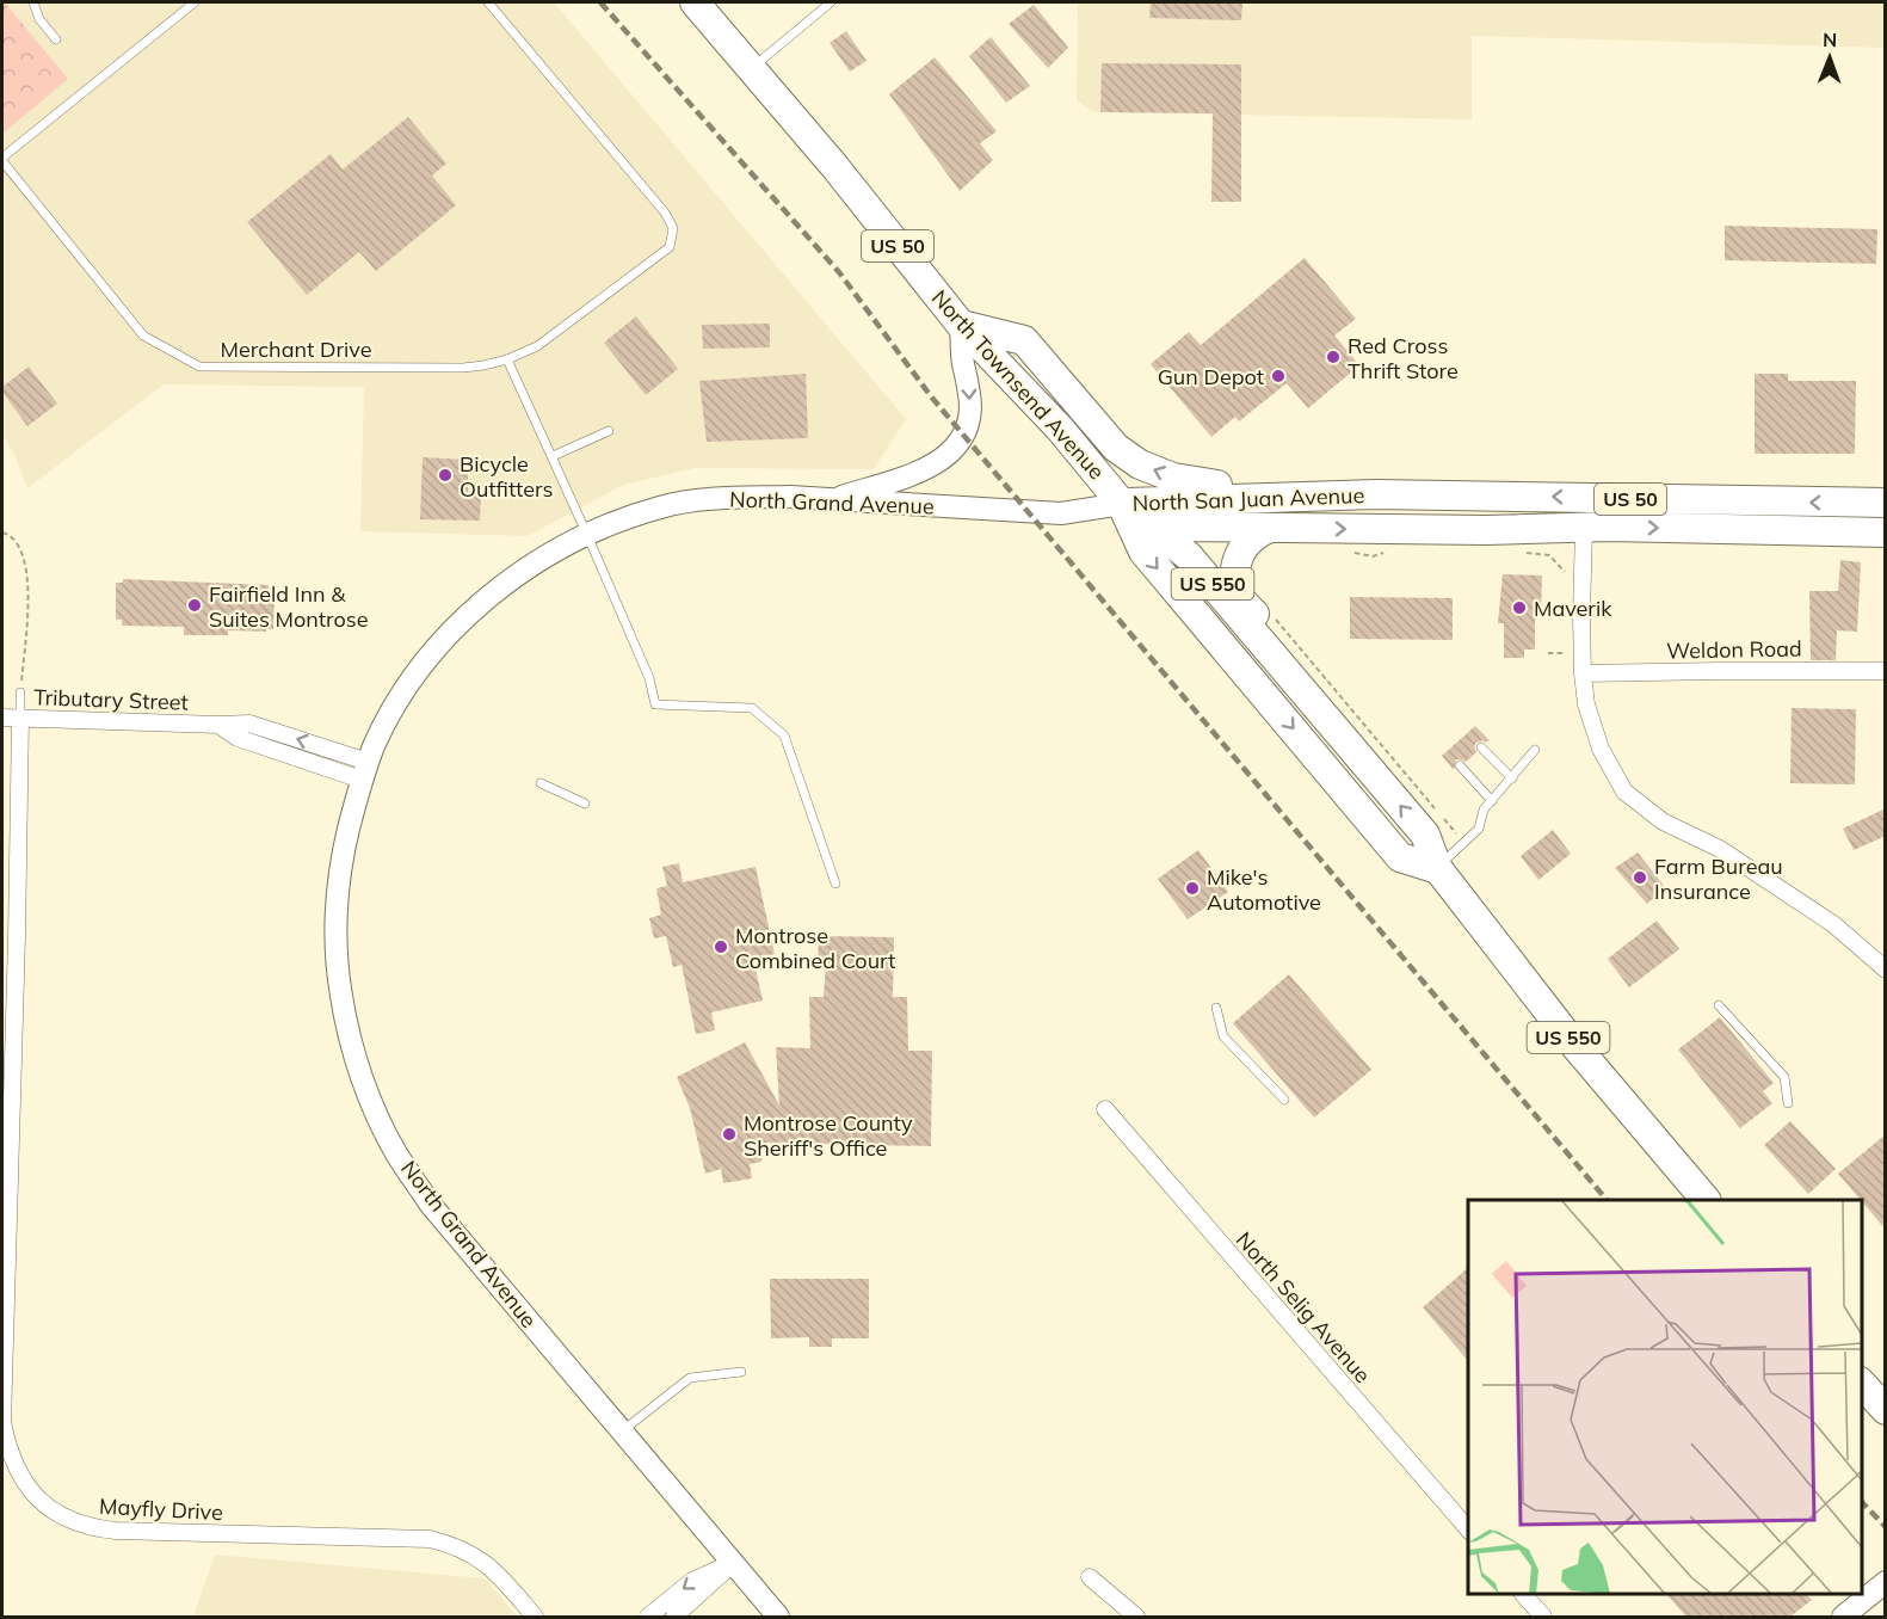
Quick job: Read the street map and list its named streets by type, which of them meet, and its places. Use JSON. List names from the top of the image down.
{
  "streets": {
    "highway": [
      "US 50",
      "North Townsend Avenue",
      "North San Juan Avenue",
      "US 550"
    ],
    "street": [
      "North Grand Avenue",
      "Weldon Road",
      "Tributary Street",
      "North Selig Avenue",
      "Mayfly Drive"
    ],
    "lane": ["Merchant Drive"]
  },
  "crossings": [
    ["US 50", "North Townsend Avenue"],
    ["US 50", "North San Juan Avenue"],
    ["North Townsend Avenue", "North San Juan Avenue"],
    ["North Townsend Avenue", "North Grand Avenue"],
    ["North San Juan Avenue", "North Grand Avenue"],
    ["North Grand Avenue", "Tributary Street"],
    ["Tributary Street", "Mayfly Drive"]
  ],
  "places": [
    "Red Cross Thrift Store",
    "Gun Depot",
    "Bicycle Outfitters",
    "Fairfield Inn & Suites Montrose",
    "Maverik",
    "Farm Bureau Insurance",
    "Mike's Automotive",
    "Montrose Combined Court",
    "Montrose County Sheriff's Office"
  ],
  "north": "top"
}
